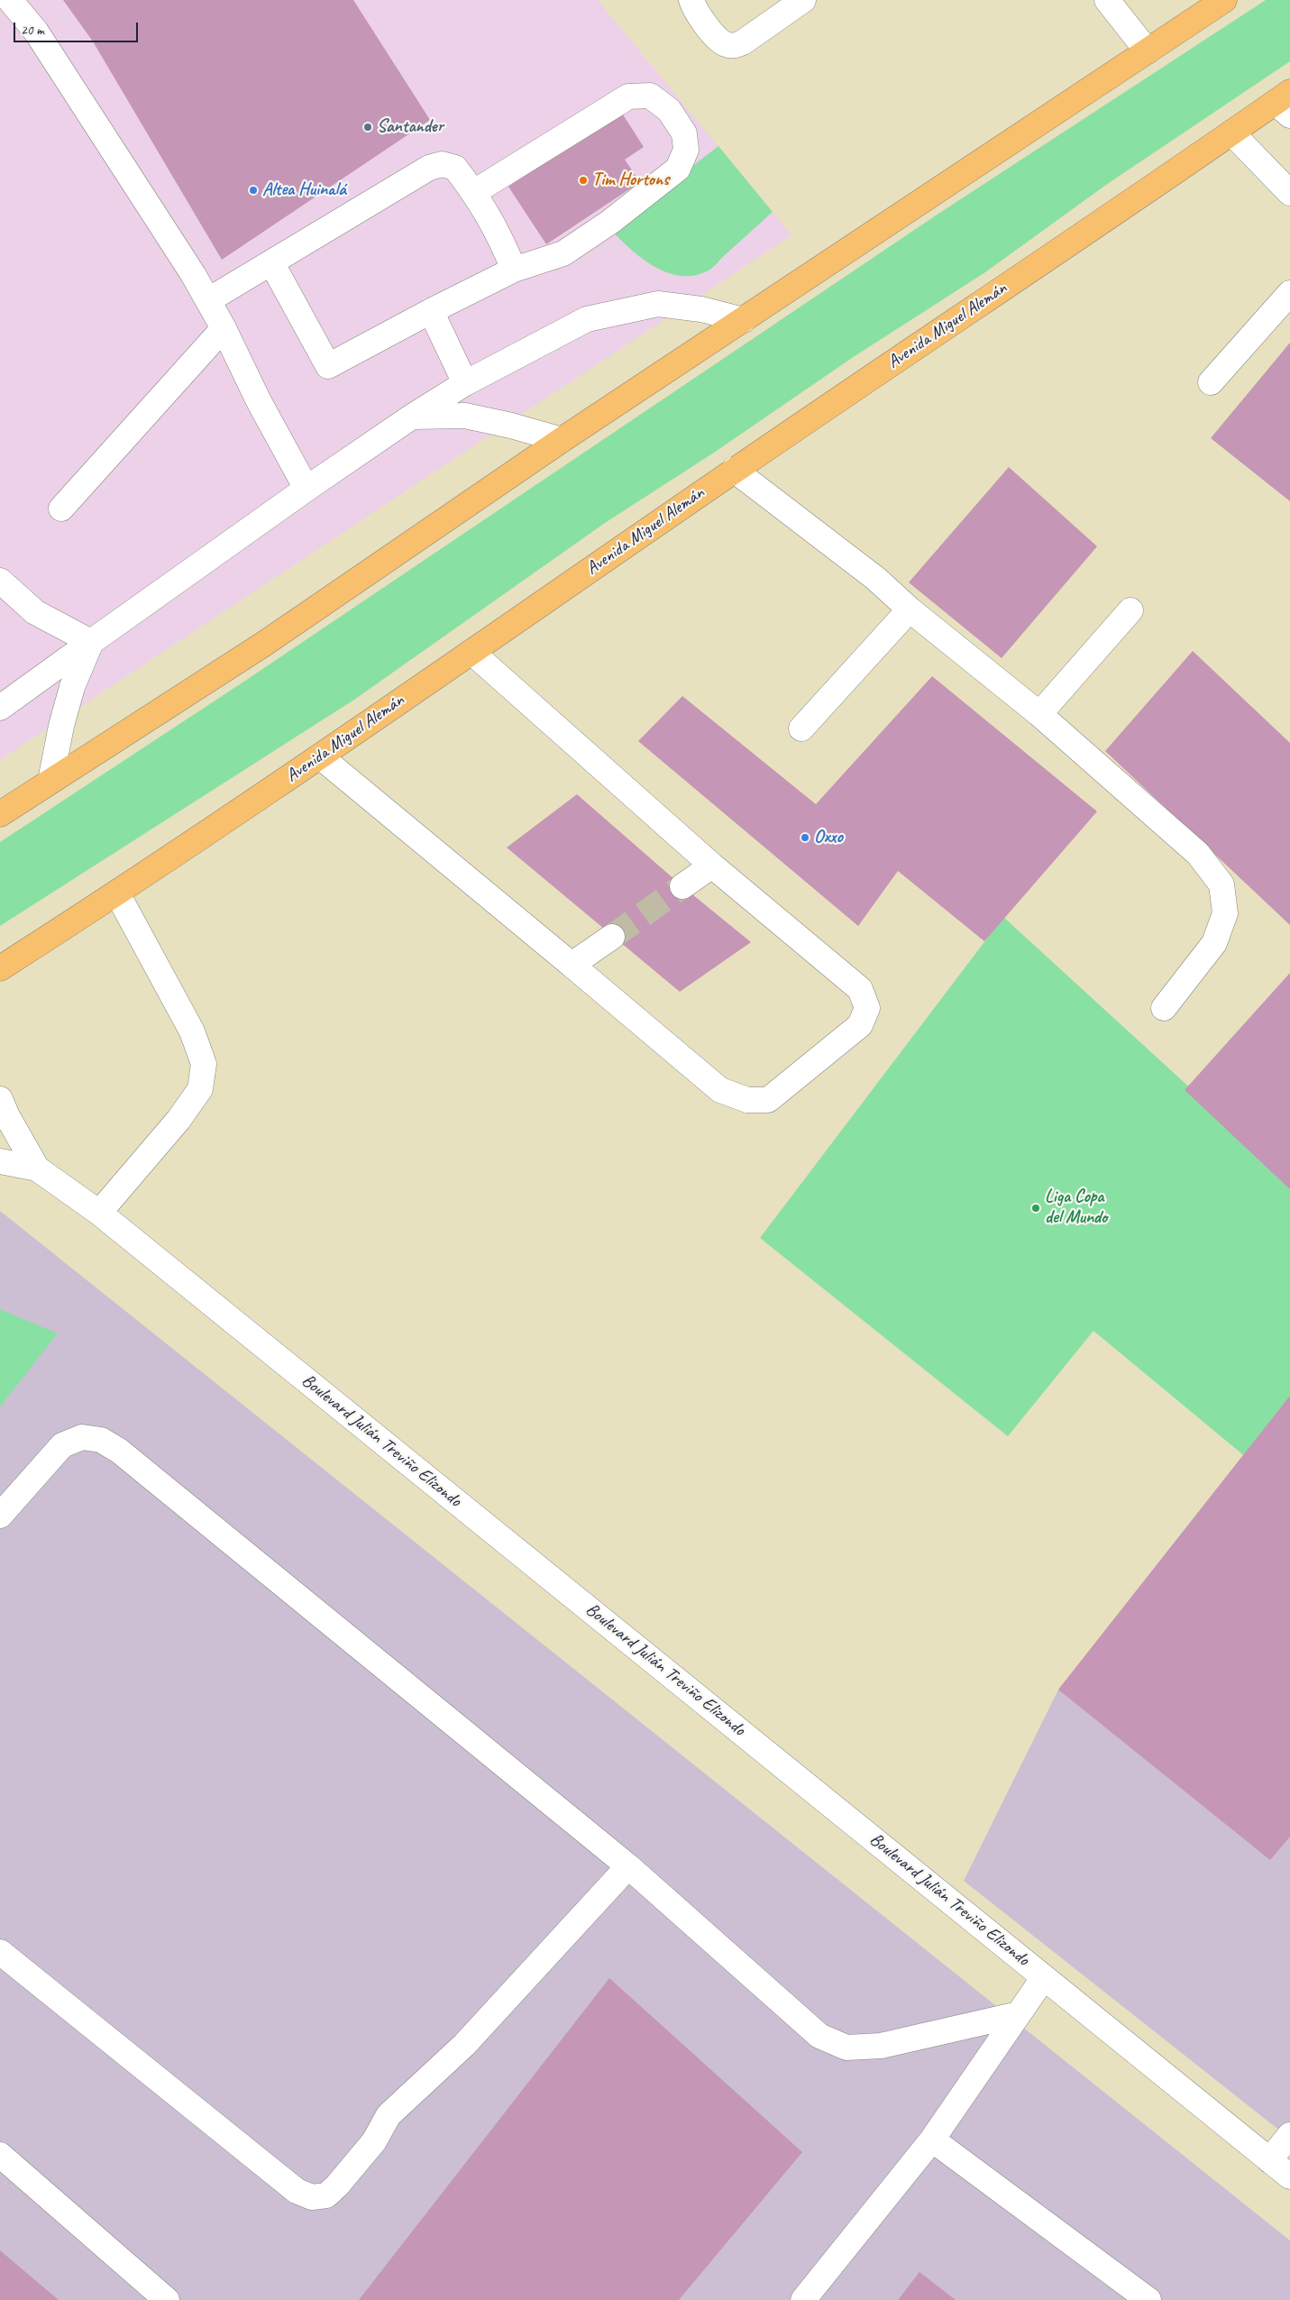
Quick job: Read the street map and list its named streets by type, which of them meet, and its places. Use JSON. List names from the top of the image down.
{
  "streets": {
    "highway": ["Avenida Miguel Alemán"],
    "street": ["Boulevard Julián Treviño Elizondo"]
  },
  "places": [
    "Santander",
    "Tim Hortons",
    "Altea Huinalá",
    "Oxxo",
    "Liga Copa del Mundo"
  ],
  "scale_bar": "20 m"
}
